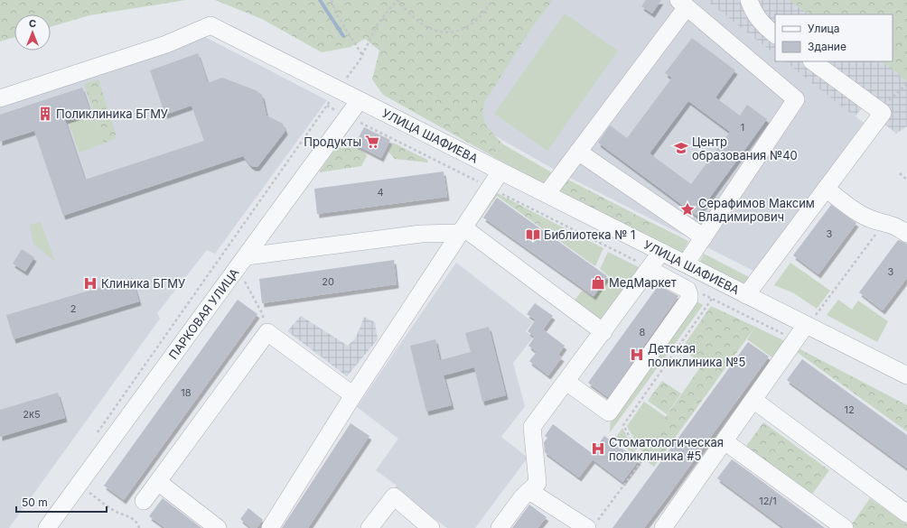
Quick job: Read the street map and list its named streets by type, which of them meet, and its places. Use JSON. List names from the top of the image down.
{
  "streets": {
    "street": ["УЛИЦА ШАФИЕВА", "ПАРКОВАЯ УЛИЦА"]
  },
  "crossings": [
    ["УЛИЦА ШАФИЕВА", "ПАРКОВАЯ УЛИЦА"]
  ],
  "places": {
    "building": ["Поликлиника БГМУ"],
    "supermarket": ["Продукты"],
    "school or university": ["Центр образования №40"],
    "place": ["Серафимов Максим Владимирович"],
    "library": ["Библиотека № 1"],
    "shop": ["МедМаркет"],
    "hospital": ["Клиника БГМУ", "Детская поликлиника №5", "Стоматологическая поликлиника #5"]
  },
  "house_numbers": [
    "1",
    "4",
    "3",
    "3",
    "20",
    "2",
    "8",
    "18",
    "12",
    "2к5",
    "12/1"
  ],
  "legend": ["Улица", "Здание"],
  "scale_bar": "50 m",
  "north": "top"
}
